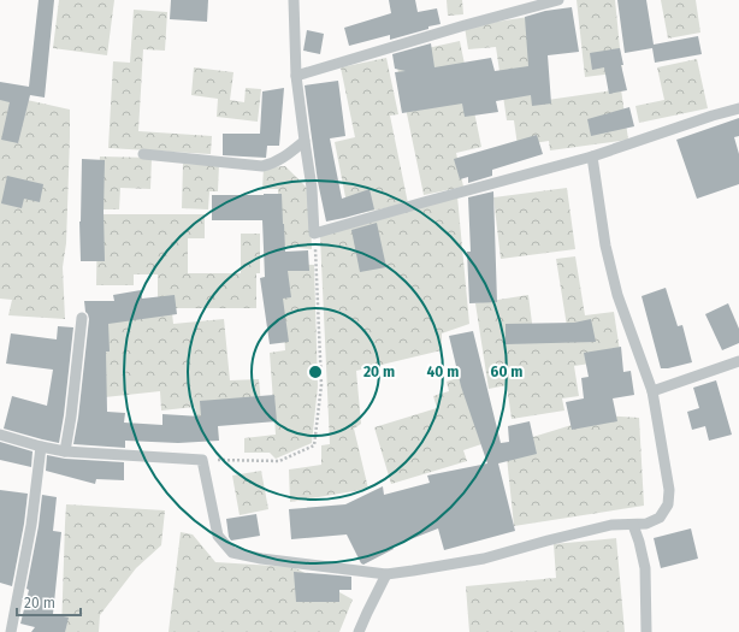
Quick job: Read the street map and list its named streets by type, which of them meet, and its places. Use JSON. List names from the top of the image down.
{
  "scale_bar": "20 m",
  "rings": ["20 m", "40 m", "60 m"]
}
